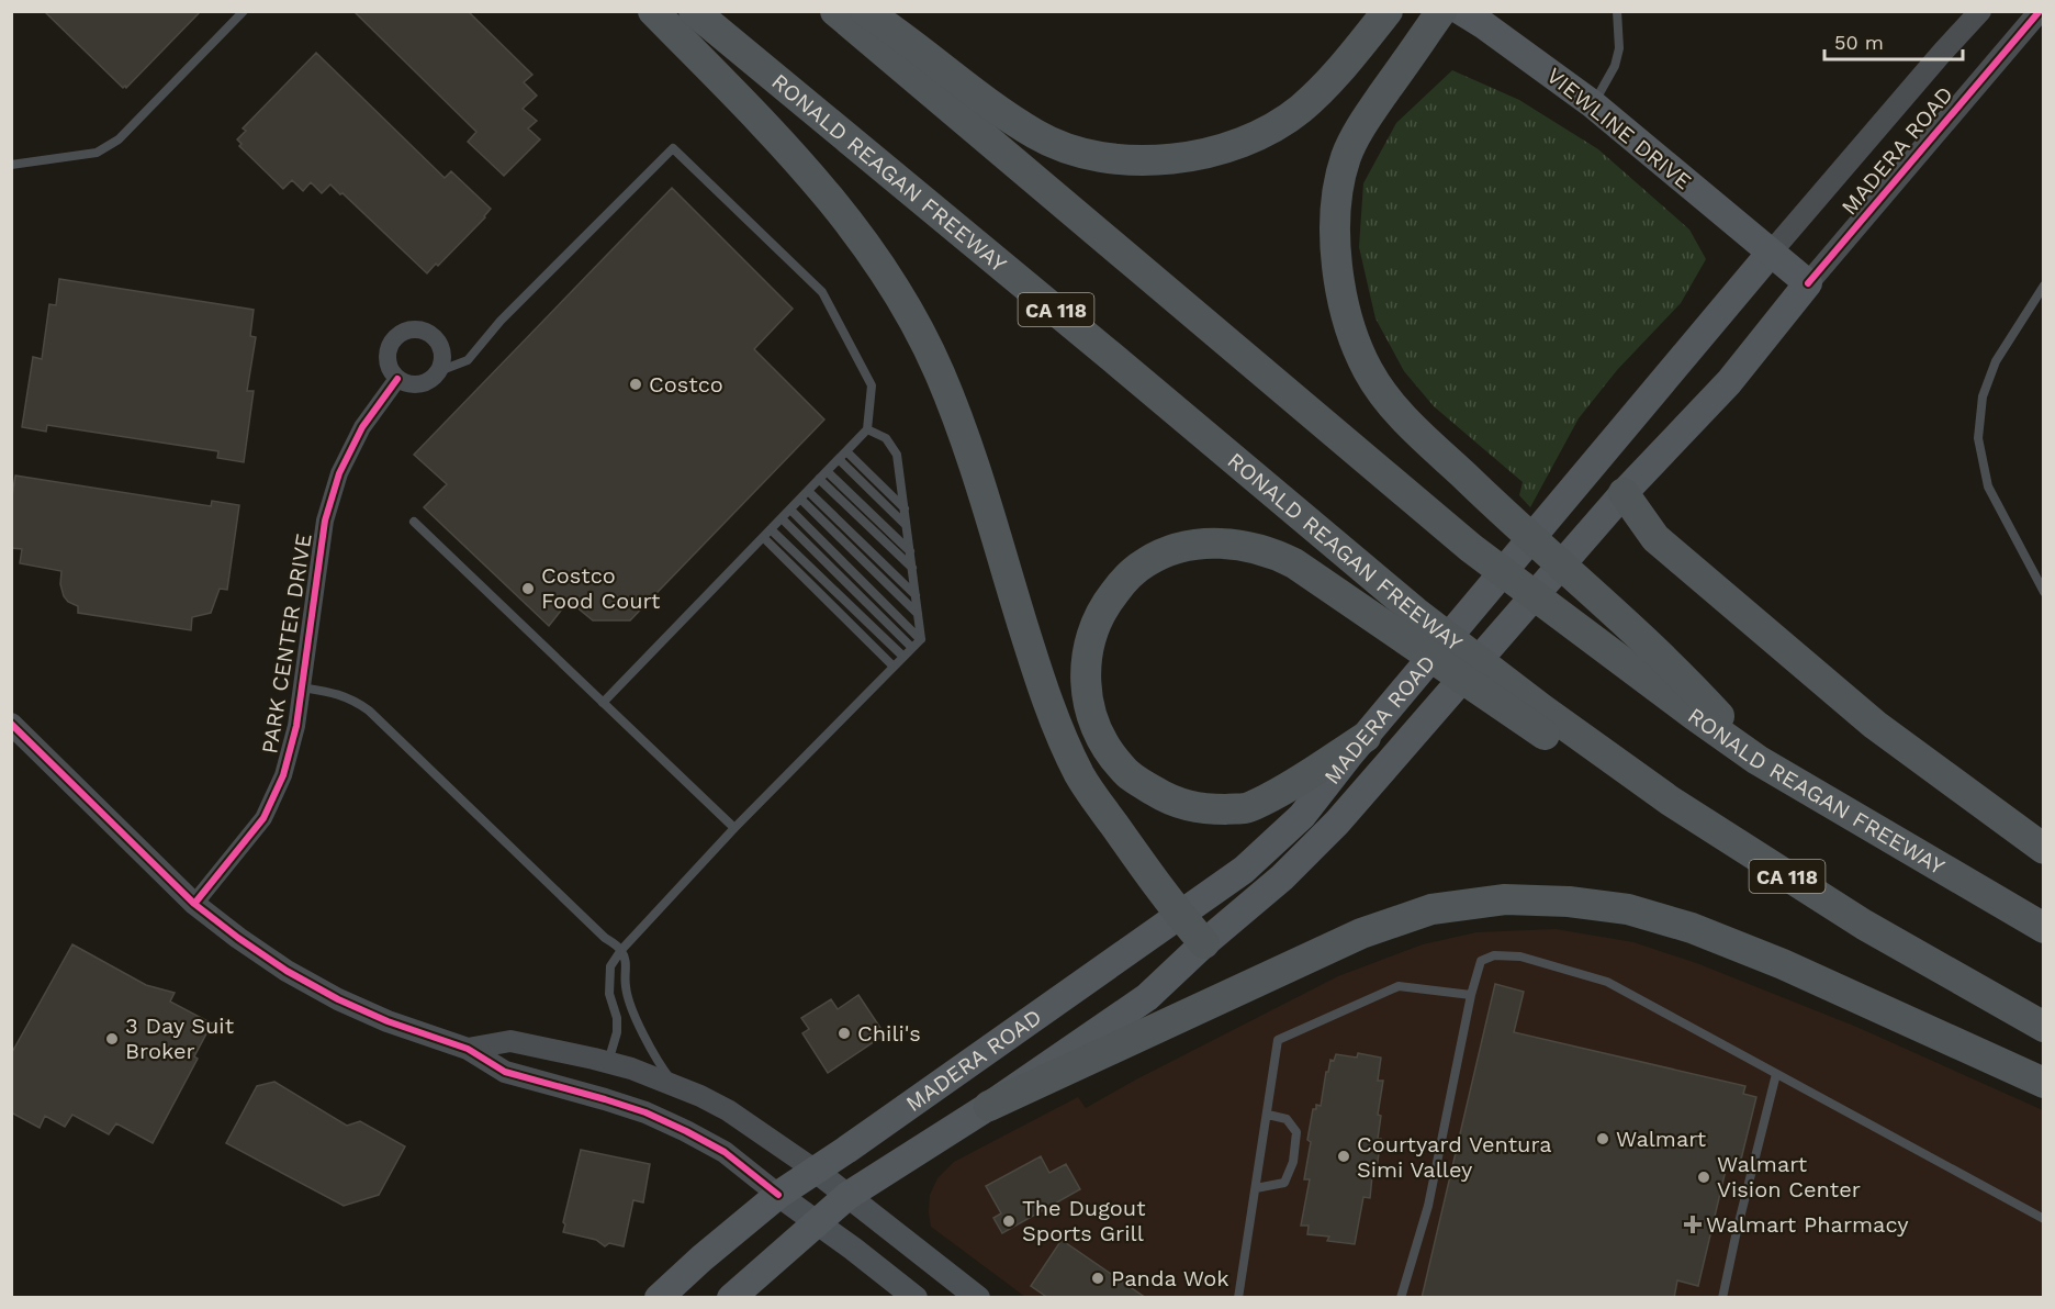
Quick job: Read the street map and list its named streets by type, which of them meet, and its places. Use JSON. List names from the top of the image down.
{
  "streets": {
    "highway": ["RONALD REAGAN FREEWAY", "CA 118"],
    "main road": ["VIEWLINE DRIVE", "MADERA ROAD"],
    "street": ["PARK CENTER DRIVE"]
  },
  "crossings": [
    ["VIEWLINE DRIVE", "MADERA ROAD"],
    ["RONALD REAGAN FREEWAY", "CA 118"]
  ],
  "places": {
    "other": [
      "Costco",
      "Costco Food Court",
      "Chili's",
      "3 Day Suit Broker",
      "Walmart",
      "Courtyard Ventura Simi Valley",
      "Walmart Vision Center",
      "The Dugout Sports Grill",
      "Panda Wok"
    ],
    "health": ["Walmart Pharmacy"]
  },
  "scale_bar": "50 m"
}
